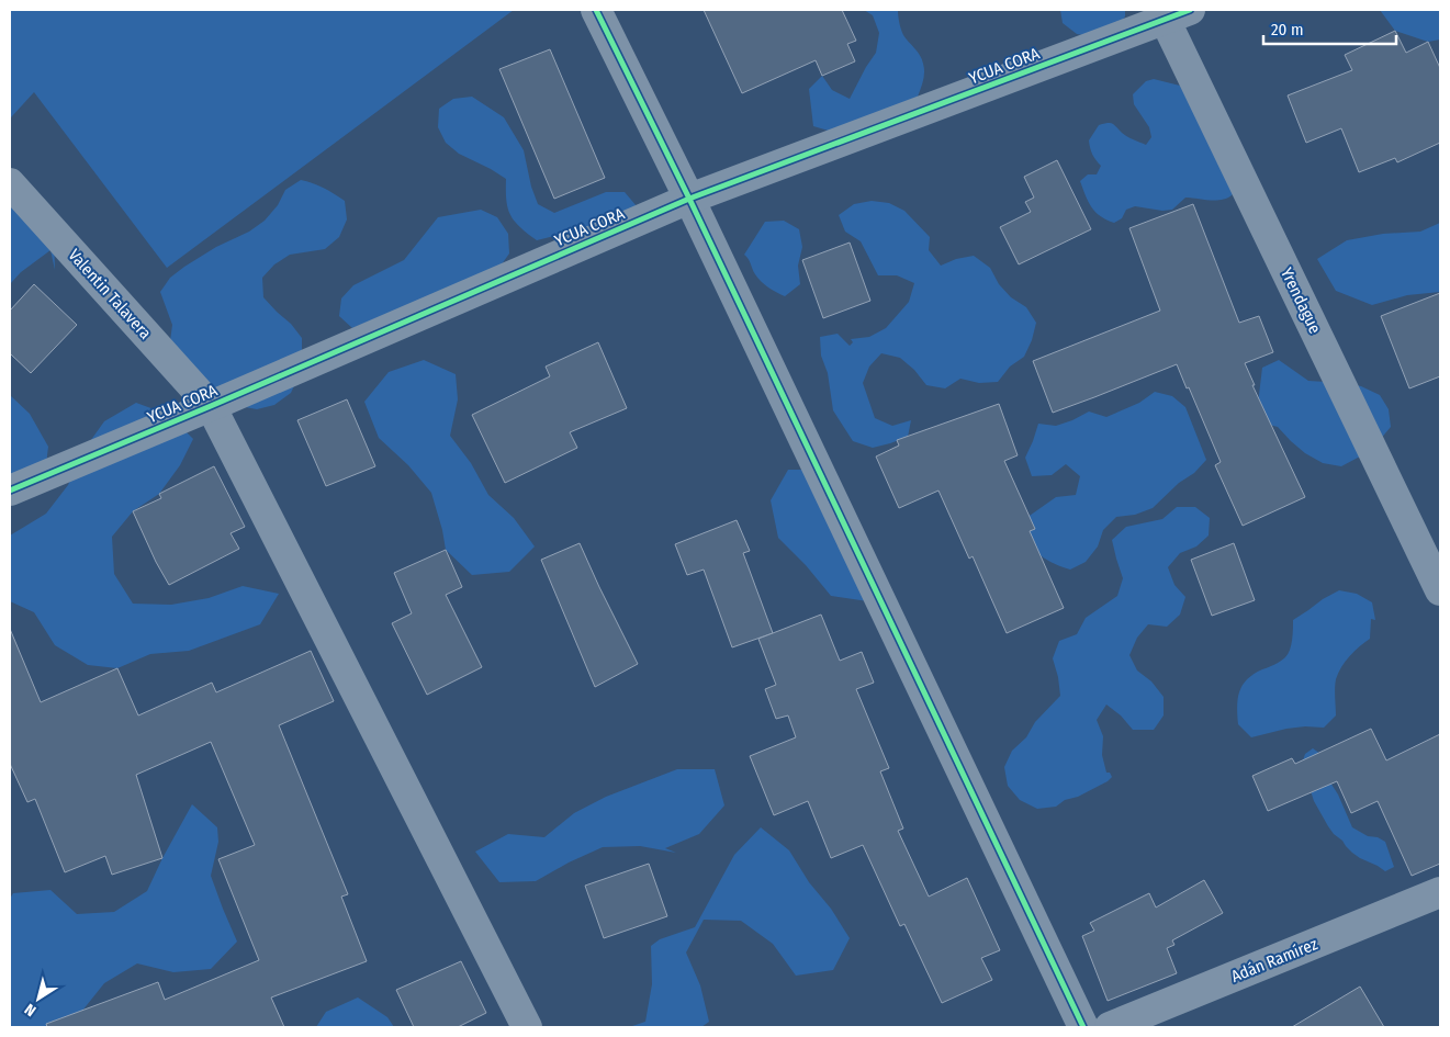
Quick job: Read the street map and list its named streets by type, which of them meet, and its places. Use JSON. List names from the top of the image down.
{
  "streets": {
    "street": [
      "YCUA CORA",
      "Valentin Talavera",
      "Yrendague",
      "Adán Ramírez"
    ]
  },
  "crossings": [
    ["YCUA CORA", "Valentin Talavera"],
    ["YCUA CORA", "Yrendague"]
  ],
  "scale_bar": "20 m",
  "north": "bottom left"
}
